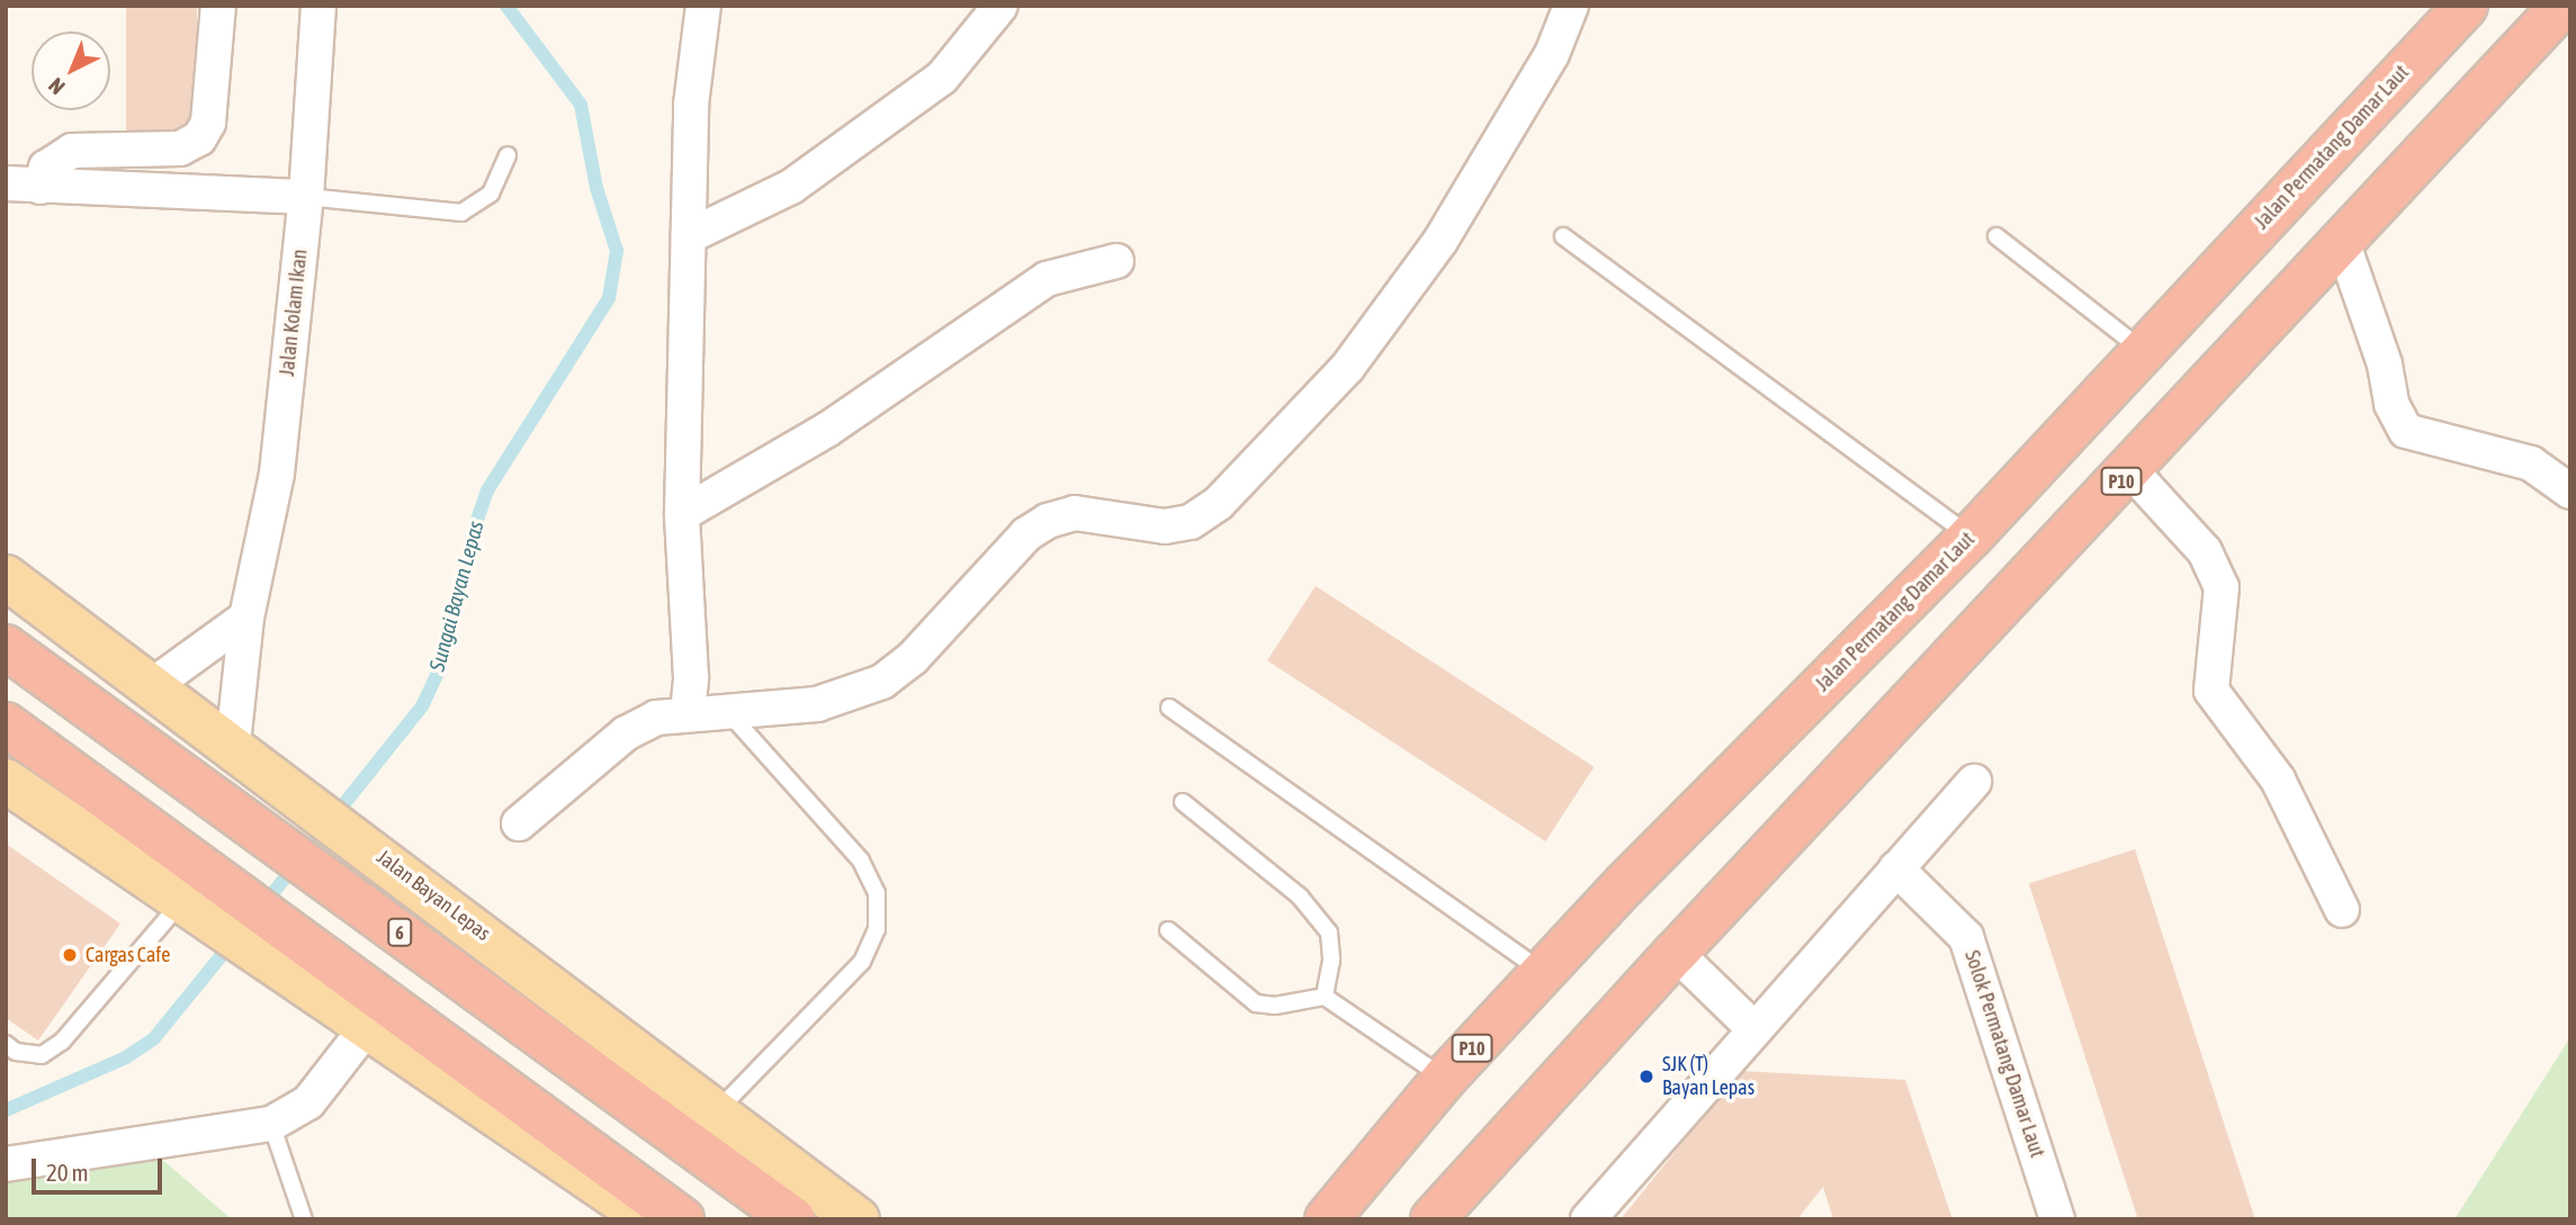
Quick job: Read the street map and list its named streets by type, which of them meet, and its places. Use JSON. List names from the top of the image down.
{
  "streets": {
    "highway": ["Jalan Permatang Damar Laut", "P10", "6"],
    "main road": ["Jalan Bayan Lepas"],
    "street": ["Jalan Kolam Ikan", "Solok Permatang Damar Laut"]
  },
  "crossings": [
    ["Jalan Kolam Ikan", "Jalan Bayan Lepas"]
  ],
  "water": ["Sungai Bayan Lepas"],
  "places": ["Cargas Cafe", "SJK (T) Bayan Lepas"],
  "scale_bar": "20 m",
  "north": "bottom left"
}
